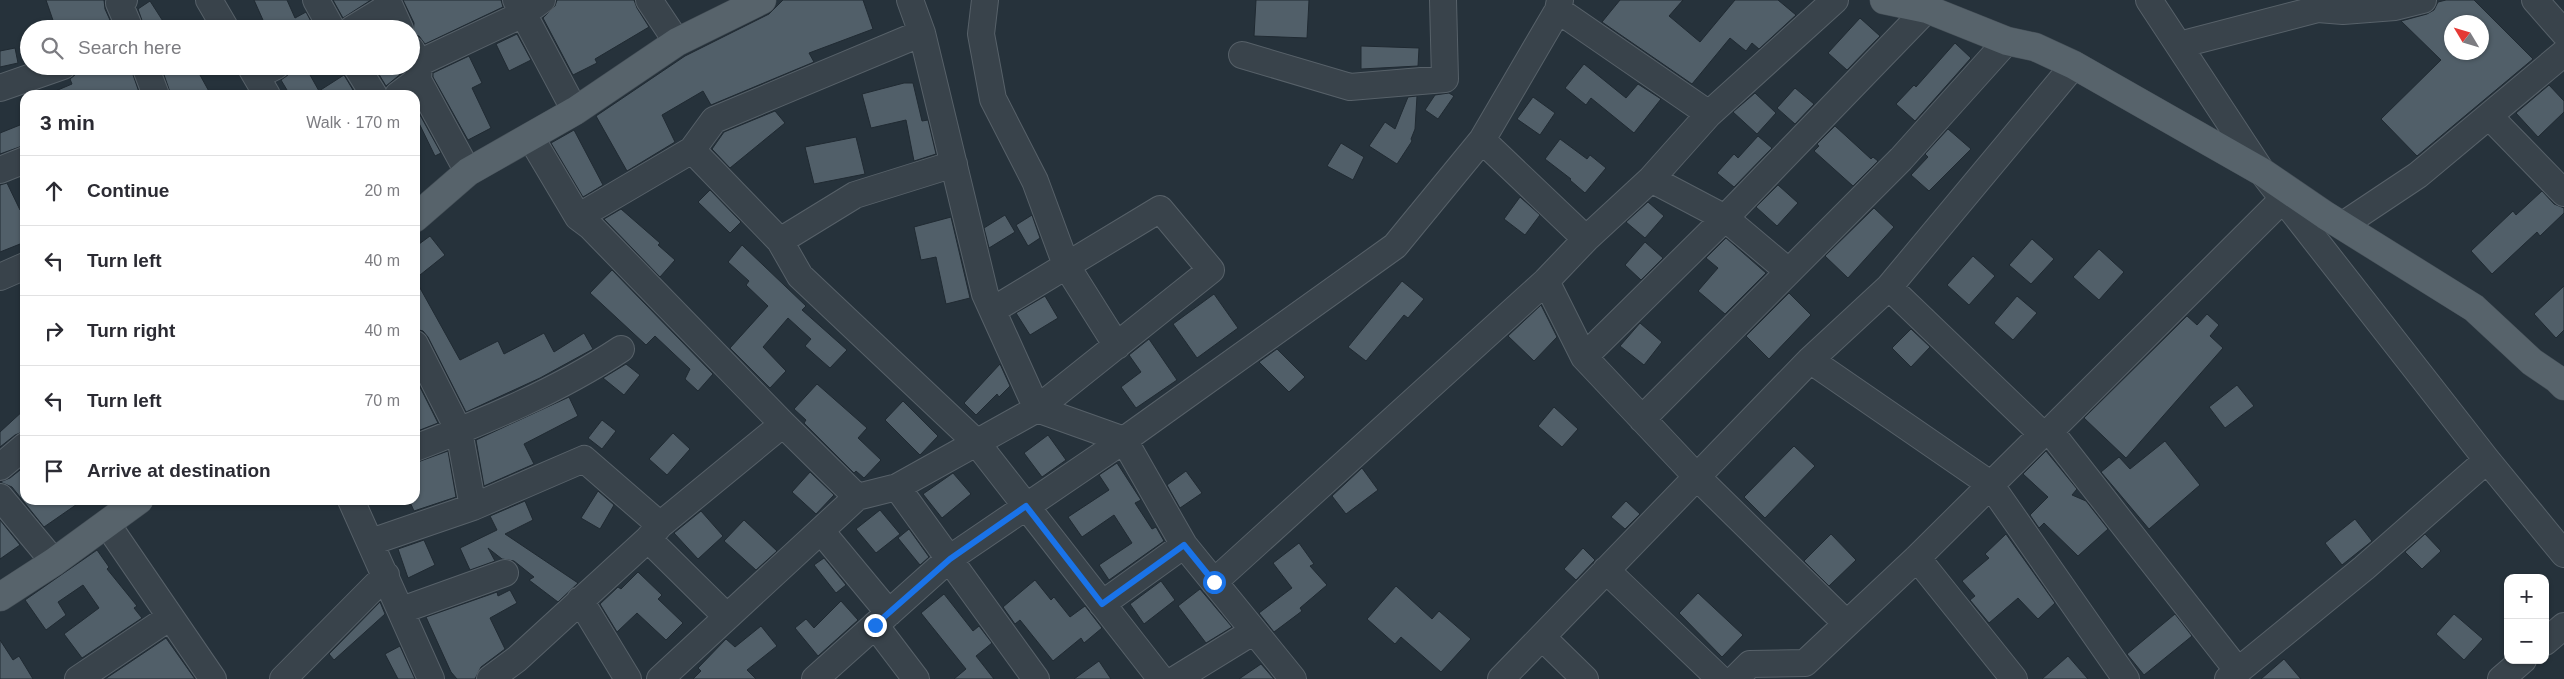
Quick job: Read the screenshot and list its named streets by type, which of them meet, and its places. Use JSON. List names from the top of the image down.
{
  "north": "top left",
  "page": {
    "search": "Search here",
    "heading": ["3 min", "Walk · 170 m"],
    "list": [
      ["Continue", "20 m"],
      ["Turn left", "40 m"],
      ["Turn right", "40 m"],
      ["Turn left", "70 m"],
      "Arrive at destination"
    ],
    "map_buttons": ["+", "−"]
  }
}
